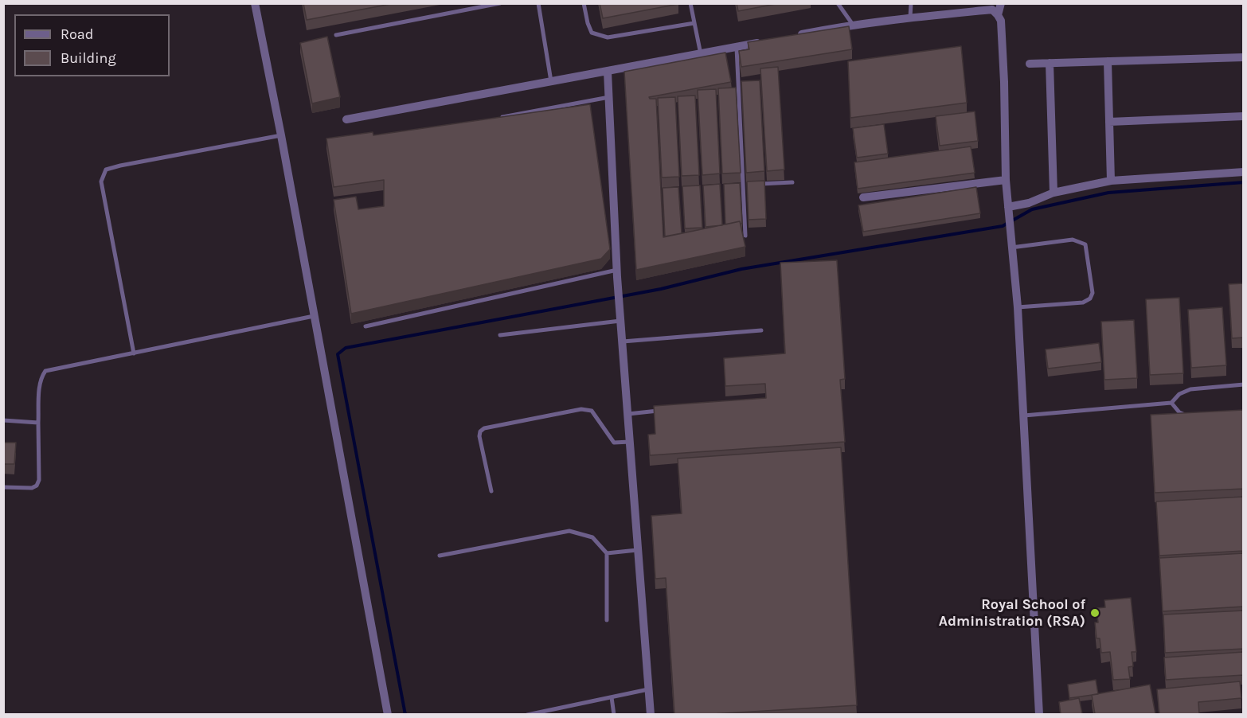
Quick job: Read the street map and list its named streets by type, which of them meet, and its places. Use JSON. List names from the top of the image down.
{
  "places": ["Royal School of Administration (RSA)"],
  "legend": ["Road", "Building"]
}
